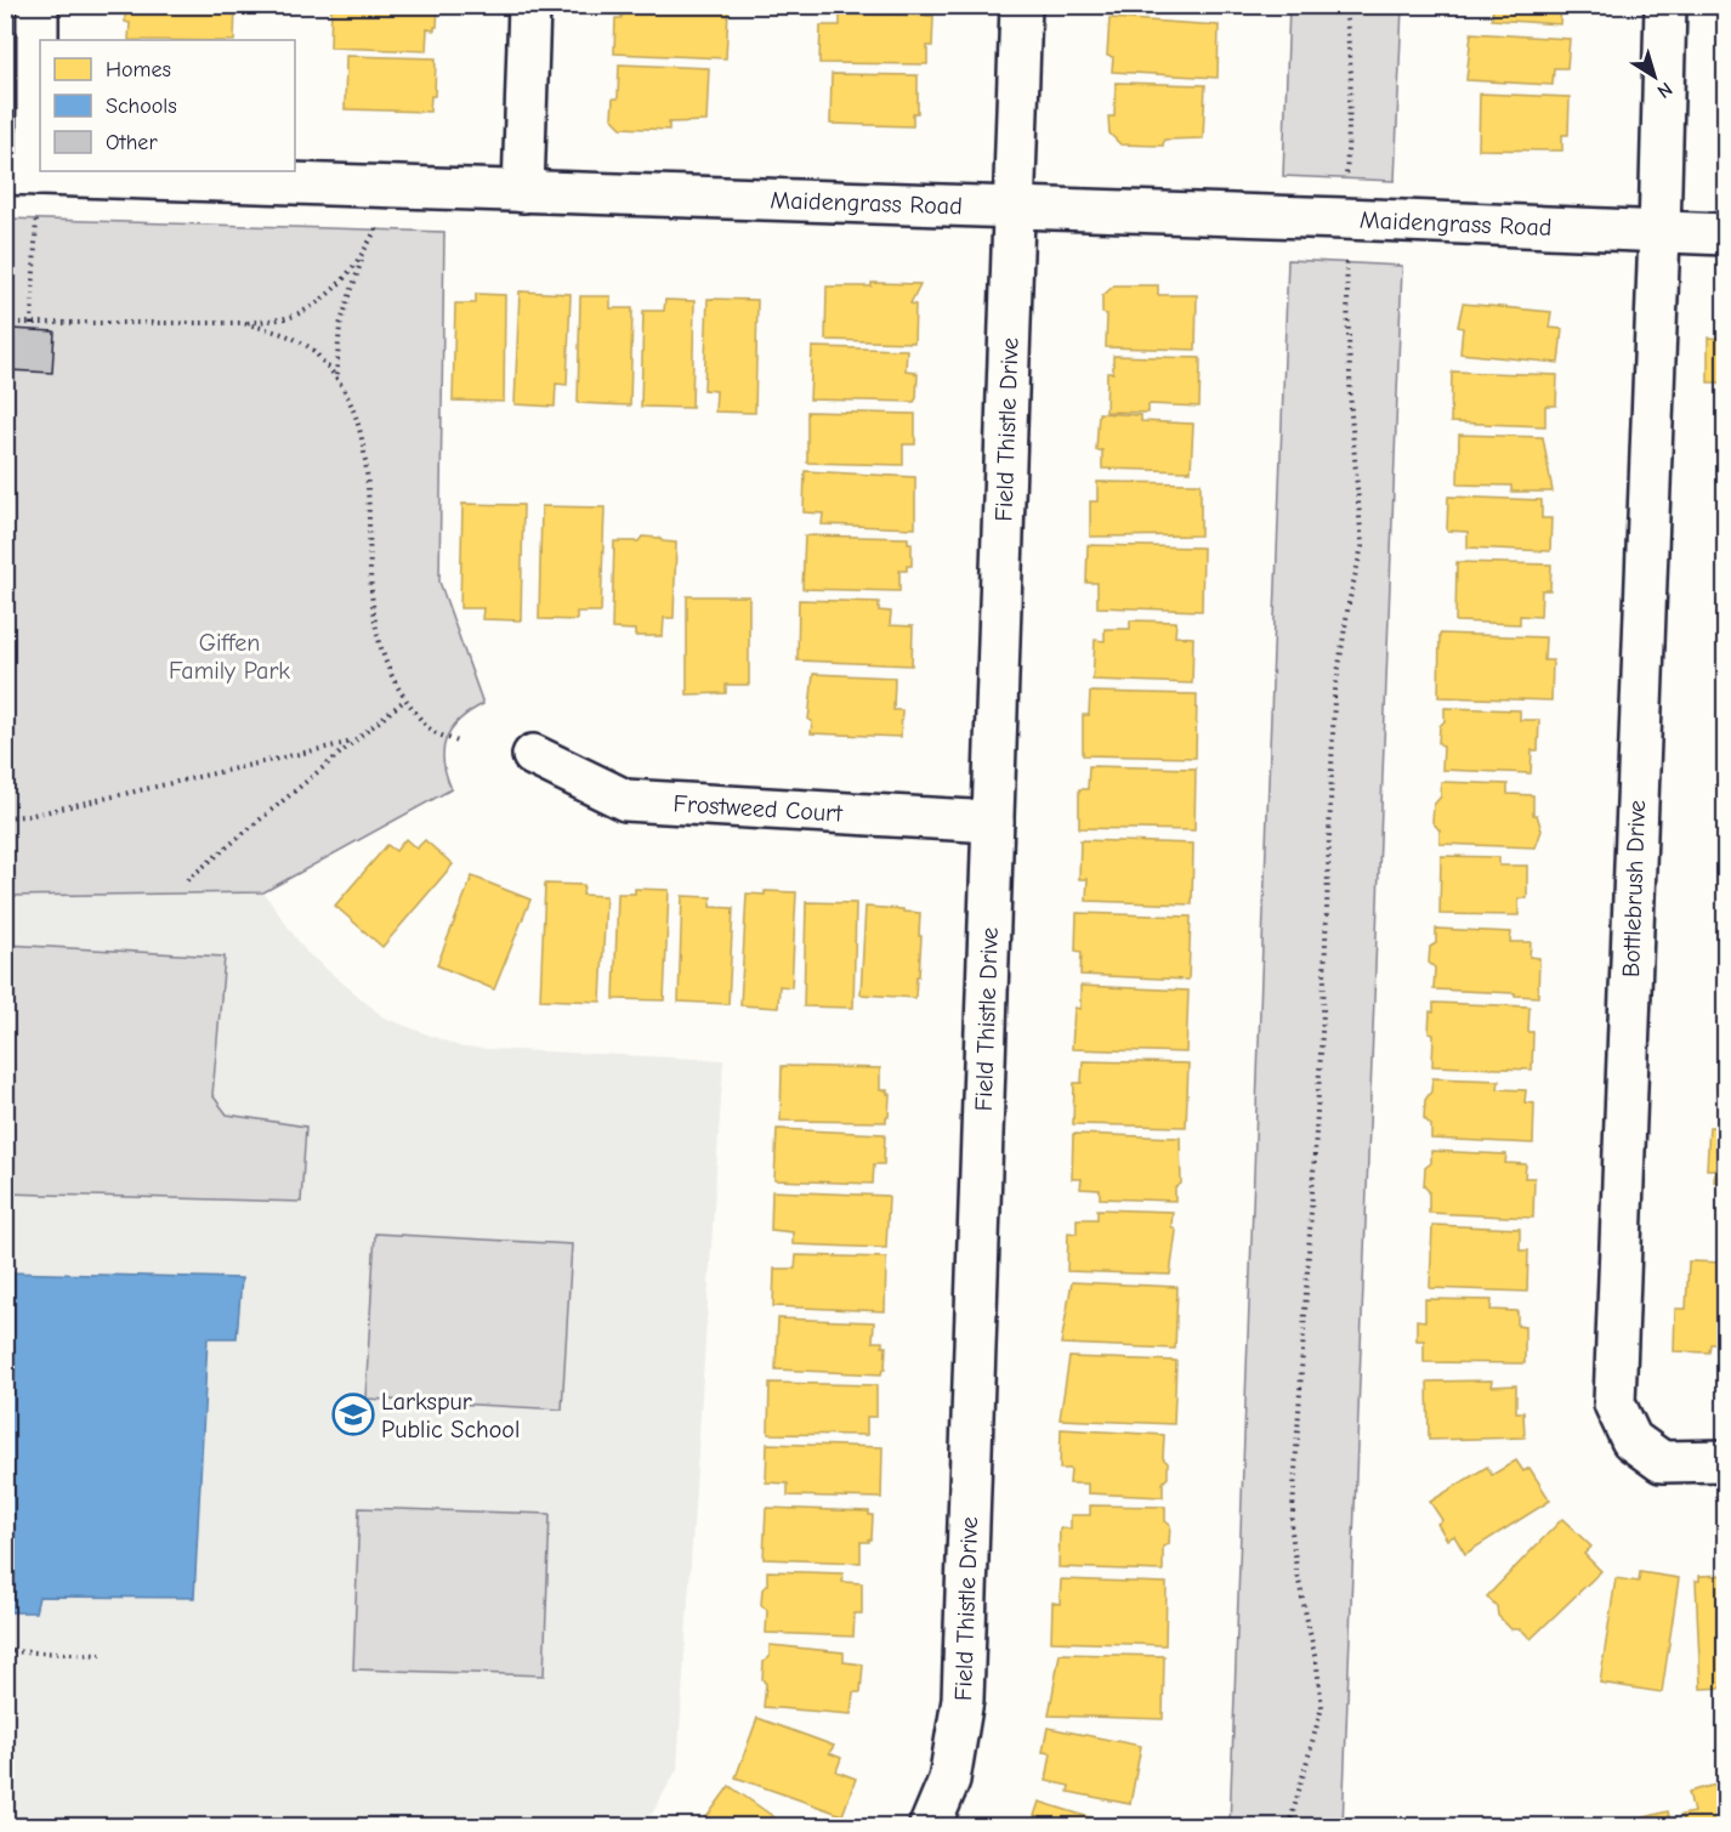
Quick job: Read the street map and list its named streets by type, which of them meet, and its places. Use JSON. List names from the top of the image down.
{
  "streets": {
    "street": [
      "Maidengrass Road",
      "Field Thistle Drive",
      "Frostweed Court",
      "Bottlebrush Drive"
    ]
  },
  "crossings": [
    ["Maidengrass Road", "Field Thistle Drive"],
    ["Maidengrass Road", "Bottlebrush Drive"],
    ["Field Thistle Drive", "Frostweed Court"]
  ],
  "parks": ["Giffen Family Park"],
  "places": {
    "school or university": ["Larkspur Public School"]
  },
  "legend": ["Homes", "Schools", "Other"],
  "north": "bottom right"
}
